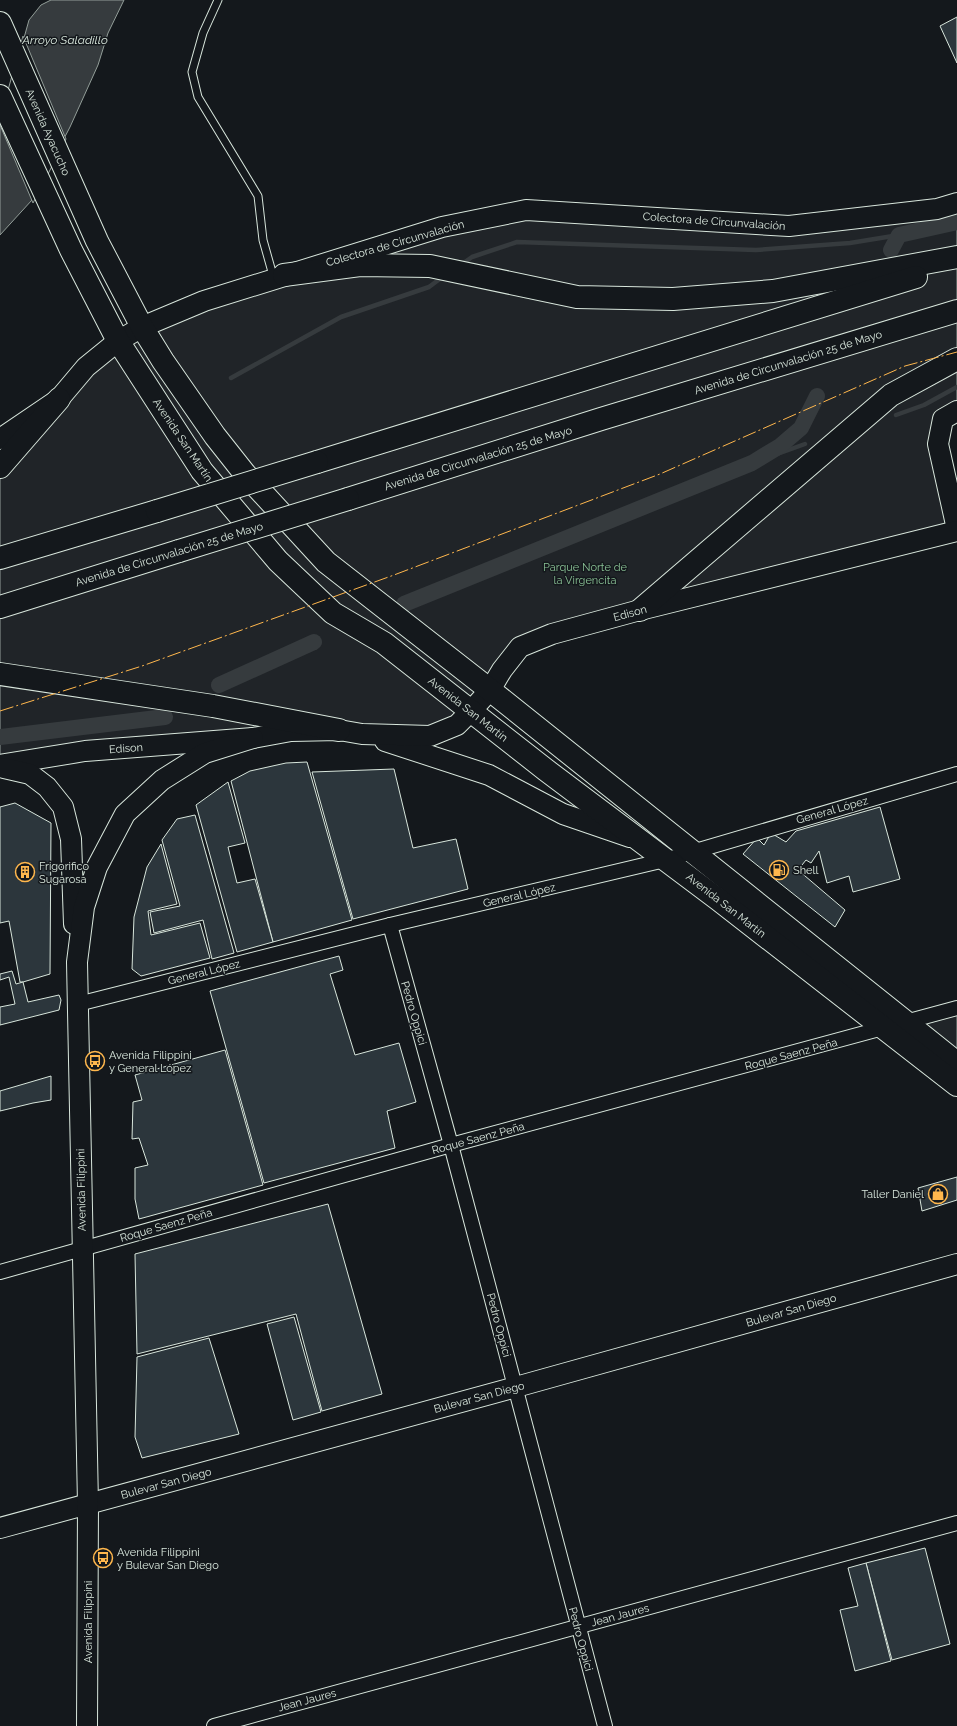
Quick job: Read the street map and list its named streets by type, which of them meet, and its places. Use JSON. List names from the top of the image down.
{
  "streets": {
    "main road": [
      "Avenida Ayacucho",
      "Colectora de Circunvalación",
      "Avenida de Circunvalación 25 de Mayo",
      "Avenida San Martín",
      "Edison",
      "Avenida Filippini",
      "Bulevar San Diego"
    ],
    "street": [
      "General López",
      "Pedro Oppici",
      "Roque Saenz Peña",
      "Jean Jaures"
    ]
  },
  "crossings": [
    ["Avenida Ayacucho", "Avenida San Martín"],
    ["Colectora de Circunvalación", "Avenida San Martín"],
    ["Avenida San Martín", "Edison"],
    ["Avenida San Martín", "General López"],
    ["Avenida San Martín", "Roque Saenz Peña"],
    ["Edison", "Avenida Filippini"],
    ["General López", "Pedro Oppici"],
    ["General López", "Avenida Filippini"],
    ["Pedro Oppici", "Roque Saenz Peña"],
    ["Pedro Oppici", "Bulevar San Diego"],
    ["Pedro Oppici", "Jean Jaures"],
    ["Roque Saenz Peña", "Avenida Filippini"],
    ["Avenida Filippini", "Bulevar San Diego"]
  ],
  "water": ["Arroyo Saladillo"],
  "parks": ["Parque Norte de la Virgencita"],
  "places": {
    "fuel station": ["Shell"],
    "building": ["Frigorifico Sugarosa"],
    "bus stop": ["Avenida Filippini y General López", "Avenida Filippini y Bulevar San Diego"],
    "shop": ["Taller Daniel"]
  }
}
